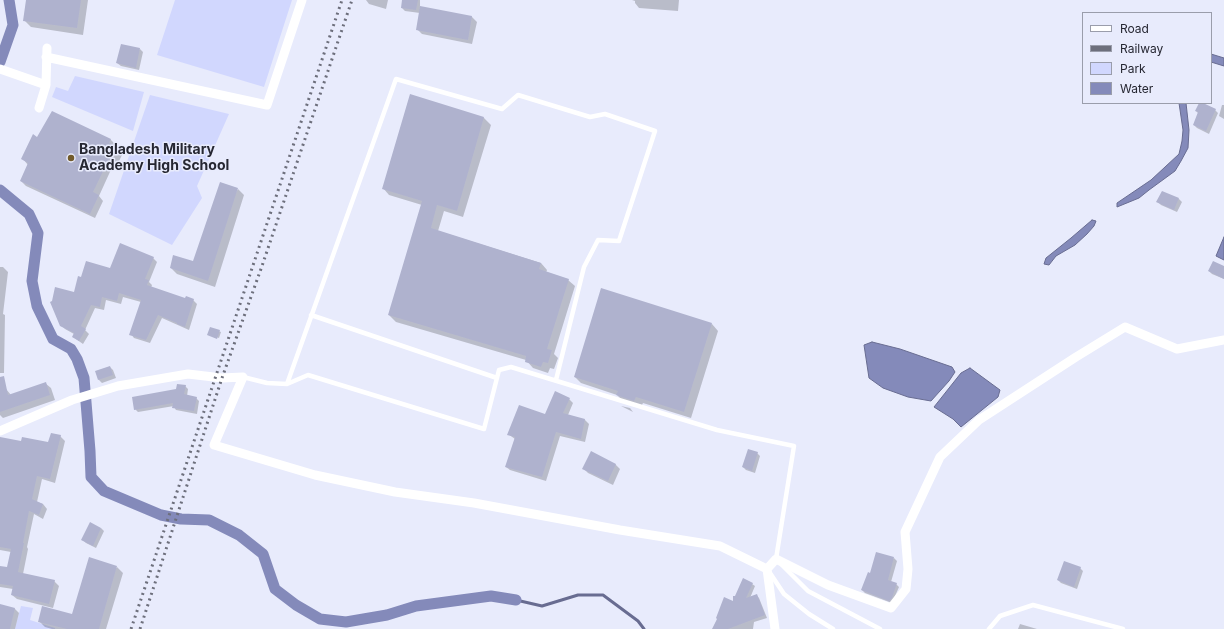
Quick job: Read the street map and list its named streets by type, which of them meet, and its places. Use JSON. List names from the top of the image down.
{
  "places": ["Bangladesh Military Academy High School"],
  "legend": [
    "Road",
    "Railway",
    "Park",
    "Water"
  ]
}
